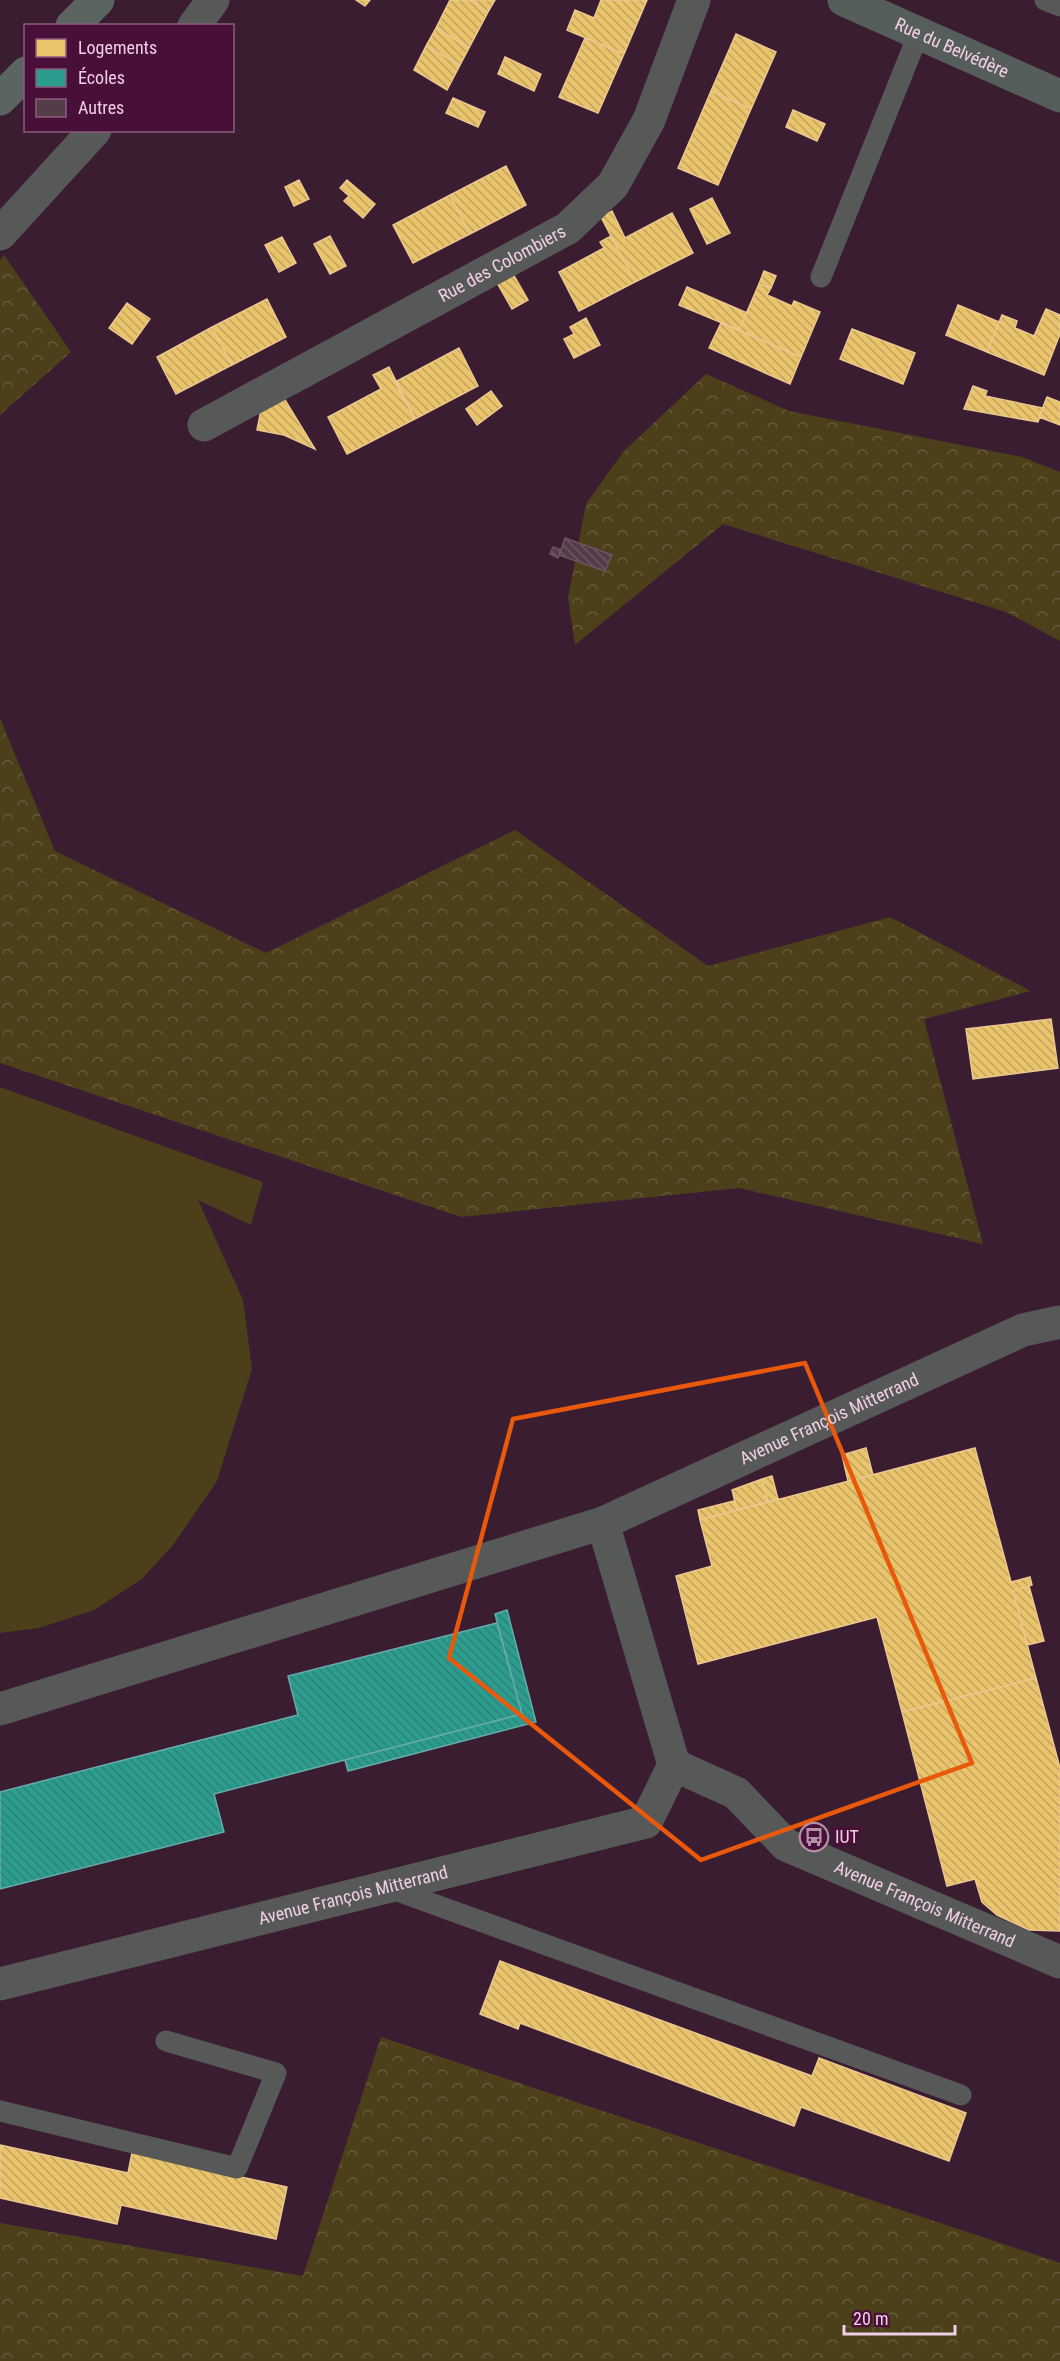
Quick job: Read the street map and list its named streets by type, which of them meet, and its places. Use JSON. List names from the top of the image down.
{
  "streets": {
    "main road": ["Rue du Belvédère"],
    "street": ["Rue des Colombiers", "Avenue François Mitterrand"]
  },
  "places": {
    "bus stop": ["IUT"]
  },
  "legend": ["Logements", "Écoles", "Autres"],
  "scale_bar": "20 m"
}
